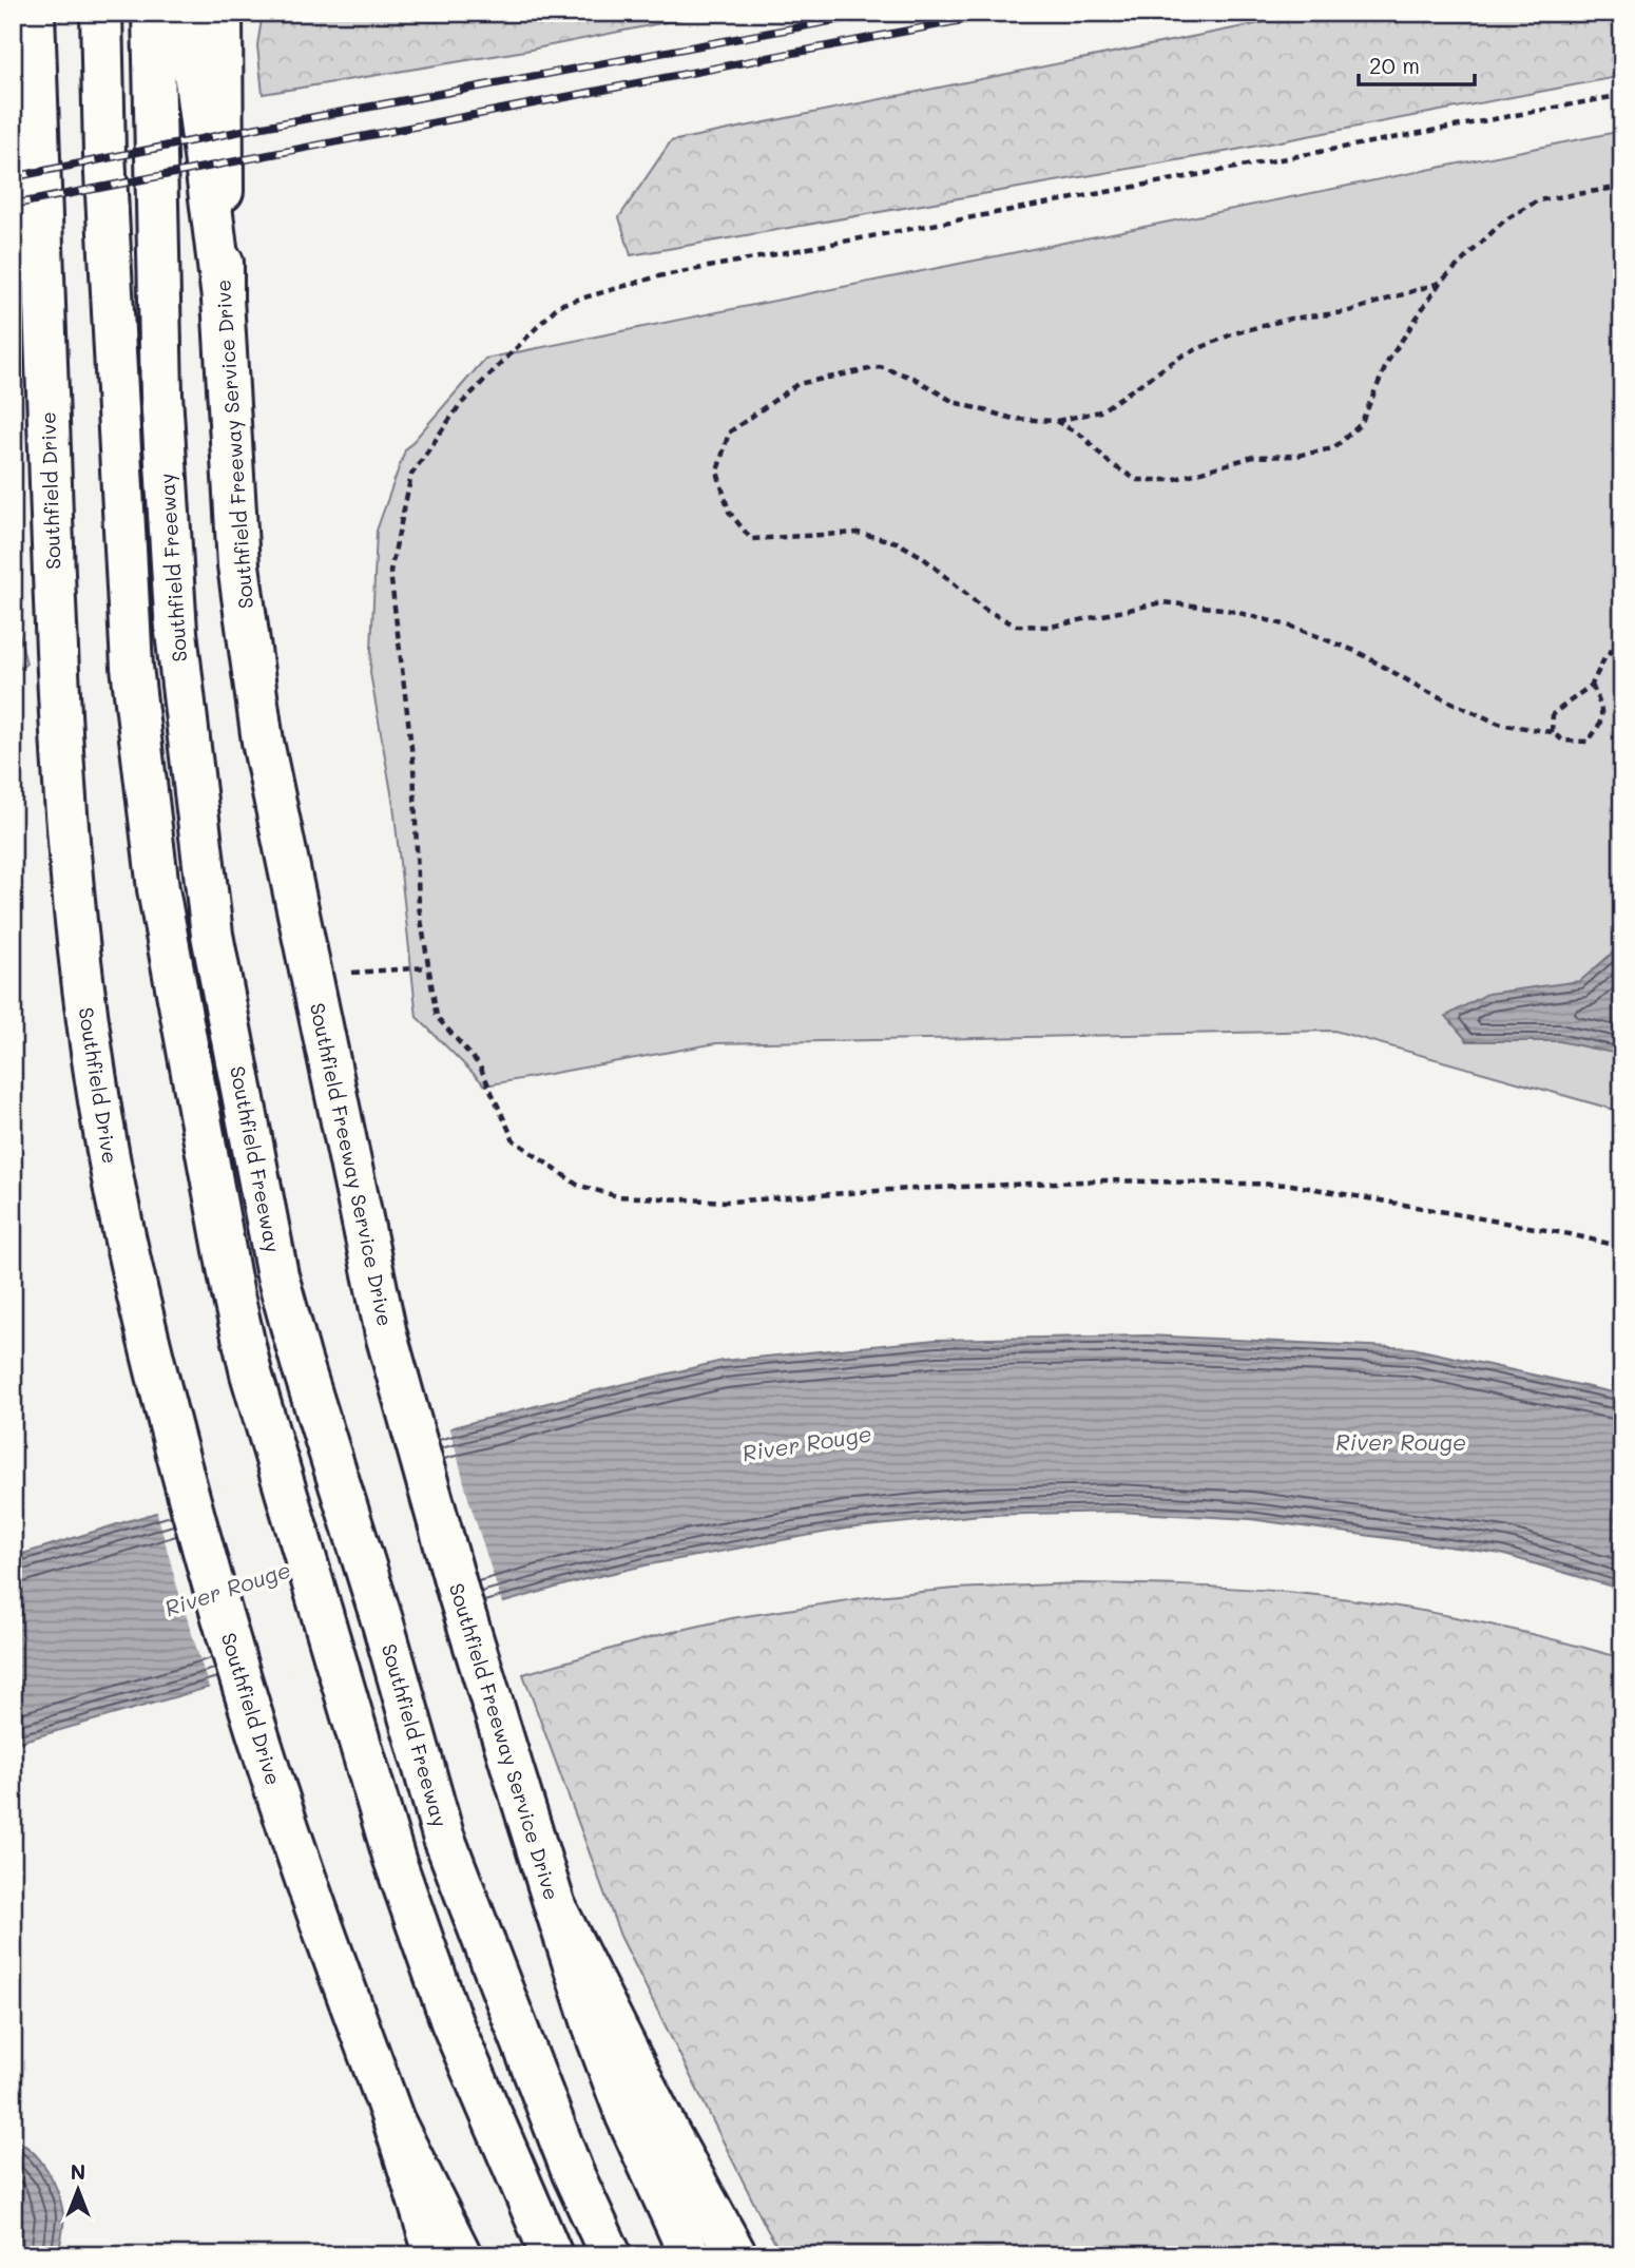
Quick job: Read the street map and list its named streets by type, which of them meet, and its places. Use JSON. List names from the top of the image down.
{
  "streets": {
    "main road": ["Southfield Freeway Service Drive", "Southfield Drive", "Southfield Freeway"]
  },
  "water": ["River Rouge"],
  "scale_bar": "20 m",
  "north": "top"
}
